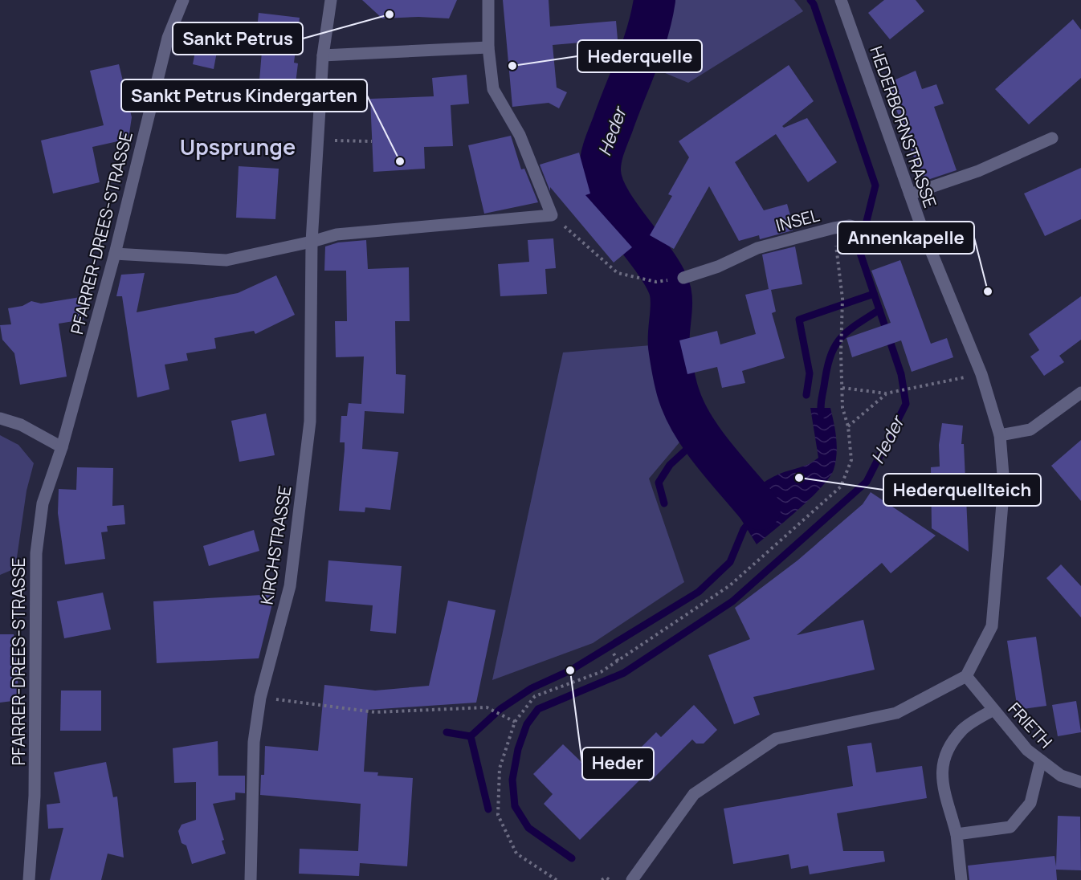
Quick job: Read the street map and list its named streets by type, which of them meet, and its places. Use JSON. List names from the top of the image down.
{
  "streets": {
    "street": [
      "HEDERBORNSTRASSE",
      "INSEL",
      "PFARRER-DREES-STRASSE",
      "KIRCHSTRASSE",
      "FRIETH"
    ]
  },
  "crossings": [
    ["HEDERBORNSTRASSE", "INSEL"],
    ["HEDERBORNSTRASSE", "FRIETH"]
  ],
  "districts": ["Upsprunge"],
  "water": ["Heder"],
  "places": [
    "Sankt Petrus",
    "Hederquelle",
    "Sankt Petrus Kindergarten",
    "Annenkapelle",
    "Hederquellteich",
    "Heder"
  ]
}
